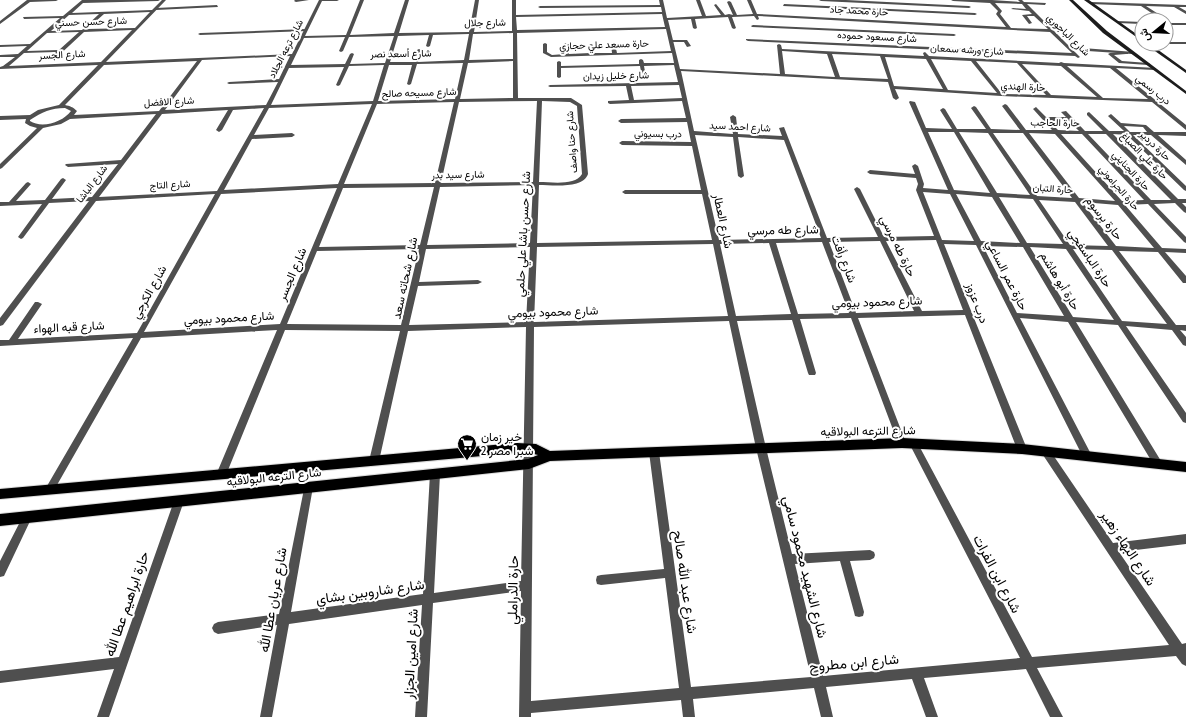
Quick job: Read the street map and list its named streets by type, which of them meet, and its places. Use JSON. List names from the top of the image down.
{
  "streets": {
    "main road": ["شارع الترعه البولاقيه"],
    "street": [
      "حارة محمد جاد",
      "شارع حسن حسني",
      "شارع جلال",
      "شارع الباجوري",
      "شارع مسعود حموده",
      "حارة مسعد علي حجازي",
      "شارع ترعه الجلاد",
      "شارع ورشه سمعان",
      "شارع أسعد نصر",
      "شارع الجسر",
      "شارع خليل زيدان",
      "حارة الهندي",
      "درب رسمي",
      "شارع مسيحه صالح",
      "شارع الافضل",
      "حارة الحاجب",
      "شارع احمد سيد",
      "درب بسيوني",
      "شارع حنا واصف",
      "حارة دردير",
      "حارة علي الصباغ",
      "حارة الجنايني",
      "شارع سيد بدر",
      "شارع الباشا",
      "شارع التاج",
      "حارة الجراموني",
      "حارة التبان",
      "حارة برسوم",
      "شارع العطار",
      "شارع طه مرسي",
      "شارع حسن باشا علي حلمي",
      "حارة طه مرسي",
      "حارة الباسفجي",
      "شارع رأفت",
      "حارة عمر الساعي",
      "شارع شحاته سعد",
      "حارة أبو هاشم",
      "شارع الكرجي",
      "شارع محمود بيومي",
      "درب عزوز",
      "شارع قبه الهواء",
      "شارع البهاء زهير",
      "شارع الشهيد محمود سامي",
      "شارع ابن الفرات",
      "شارع عبد الله صالح",
      "حارة الدراملي",
      "شارع شاروبين بشاي",
      "شارع عريان عطا الله",
      "حارة ابراهيم عطا الله",
      "شارع امين الجزار",
      "شارع ابن مطروح"
    ]
  },
  "crossings": [
    ["حارة محمد جاد", "شارع الباجوري"],
    ["حارة محمد جاد", "شارع العطار"],
    ["شارع جلال", "شارع ترعه الجلاد"],
    ["شارع جلال", "شارع الجسر"],
    ["شارع جلال", "شارع العطار"],
    ["شارع جلال", "شارع شحاته سعد"],
    ["شارع الباجوري", "شارع مسعود حموده"],
    ["شارع الباجوري", "شارع ورشه سمعان"],
    ["حارة مسعد علي حجازي", "شارع العطار"],
    ["شارع ترعه الجلاد", "شارع أسعد نصر"],
    ["شارع ترعه الجلاد", "شارع الجسر"],
    ["شارع ترعه الجلاد", "شارع مسيحه صالح"],
    ["شارع ترعه الجلاد", "شارع الافضل"],
    ["شارع ترعه الجلاد", "شارع الكرجي"],
    ["شارع ورشه سمعان", "درب رسمي"],
    ["شارع أسعد نصر", "شارع الجسر"],
    ["شارع أسعد نصر", "شارع شحاته سعد"],
    ["شارع الجسر", "شارع مسيحه صالح"],
    ["شارع الجسر", "شارع سيد بدر"],
    ["شارع الجسر", "شارع الباشا"],
    ["شارع الجسر", "شارع التاج"],
    ["شارع الجسر", "شارع طه مرسي"],
    ["شارع الجسر", "شارع محمود بيومي"],
    ["شارع الجسر", "شارع الترعه البولاقيه"],
    ["شارع خليل زيدان", "شارع العطار"],
    ["حارة الهندي", "درب رسمي"],
    ["شارع مسيحه صالح", "شارع الافضل"],
    ["شارع مسيحه صالح", "شارع حنا واصف"],
    ["شارع مسيحه صالح", "شارع حسن باشا علي حلمي"],
    ["شارع مسيحه صالح", "شارع شحاته سعد"],
    ["شارع مسيحه صالح", "شارع الكرجي"],
    ["شارع الافضل", "شارع الباشا"],
    ["شارع الافضل", "شارع الكرجي"],
    ["حارة الحاجب", "حارة دردير"],
    ["حارة الحاجب", "حارة علي الصباغ"],
    ["حارة الحاجب", "حارة الجنايني"],
    ["حارة الحاجب", "حارة الجراموني"],
    ["حارة الحاجب", "حارة برسوم"],
    ["حارة الحاجب", "حارة الباسفجي"],
    ["حارة الحاجب", "حارة عمر الساعي"],
    ["حارة الحاجب", "حارة أبو هاشم"],
    ["شارع احمد سيد", "شارع العطار"],
    ["شارع احمد سيد", "شارع رأفت"],
    ["درب بسيوني", "شارع العطار"],
    ["شارع حنا واصف", "شارع سيد بدر"],
    ["حارة علي الصباغ", "حارة التبان"],
    ["حارة الجنايني", "حارة التبان"],
    ["شارع سيد بدر", "شارع التاج"],
    ["شارع سيد بدر", "شارع حسن باشا علي حلمي"],
    ["شارع سيد بدر", "شارع شحاته سعد"],
    ["شارع الباشا", "شارع التاج"],
    ["شارع التاج", "شارع الكرجي"],
    ["حارة الجراموني", "حارة التبان"],
    ["حارة الجراموني", "شارع طه مرسي"],
    ["حارة التبان", "حارة برسوم"],
    ["حارة التبان", "حارة الباسفجي"],
    ["حارة التبان", "حارة عمر الساعي"],
    ["حارة التبان", "حارة أبو هاشم"],
    ["حارة التبان", "درب عزوز"],
    ["حارة برسوم", "شارع طه مرسي"],
    ["شارع العطار", "شارع طه مرسي"],
    ["شارع العطار", "شارع محمود بيومي"],
    ["شارع العطار", "شارع الترعه البولاقيه"],
    ["شارع العطار", "شارع الشهيد محمود سامي"],
    ["شارع طه مرسي", "شارع حسن باشا علي حلمي"],
    ["شارع طه مرسي", "حارة طه مرسي"],
    ["شارع طه مرسي", "حارة الباسفجي"],
    ["شارع طه مرسي", "شارع رأفت"],
    ["شارع طه مرسي", "حارة عمر الساعي"],
    ["شارع طه مرسي", "شارع شحاته سعد"],
    ["شارع طه مرسي", "حارة أبو هاشم"],
    ["شارع طه مرسي", "درب عزوز"],
    ["شارع حسن باشا علي حلمي", "شارع محمود بيومي"],
    ["شارع حسن باشا علي حلمي", "شارع الترعه البولاقيه"],
    ["شارع حسن باشا علي حلمي", "حارة الدراملي"],
    ["حارة طه مرسي", "شارع محمود بيومي"],
    ["شارع رأفت", "شارع محمود بيومي"],
    ["شارع رأفت", "شارع الترعه البولاقيه"],
    ["شارع رأفت", "شارع ابن الفرات"],
    ["حارة عمر الساعي", "شارع الترعه البولاقيه"],
    ["شارع شحاته سعد", "شارع محمود بيومي"],
    ["شارع شحاته سعد", "شارع الترعه البولاقيه"],
    ["حارة أبو هاشم", "شارع الترعه البولاقيه"],
    ["شارع الكرجي", "شارع محمود بيومي"],
    ["شارع الكرجي", "شارع قبه الهواء"],
    ["شارع الكرجي", "شارع الترعه البولاقيه"],
    ["شارع محمود بيومي", "درب عزوز"],
    ["شارع محمود بيومي", "شارع قبه الهواء"],
    ["درب عزوز", "شارع الترعه البولاقيه"],
    ["شارع الترعه البولاقيه", "شارع البهاء زهير"],
    ["شارع الترعه البولاقيه", "شارع الشهيد محمود سامي"],
    ["شارع الترعه البولاقيه", "شارع ابن الفرات"],
    ["شارع الترعه البولاقيه", "شارع عبد الله صالح"],
    ["شارع الترعه البولاقيه", "حارة الدراملي"],
    ["شارع الترعه البولاقيه", "شارع عريان عطا الله"],
    ["شارع الترعه البولاقيه", "حارة ابراهيم عطا الله"],
    ["شارع الترعه البولاقيه", "شارع امين الجزار"],
    ["شارع البهاء زهير", "شارع ابن مطروح"],
    ["شارع الشهيد محمود سامي", "شارع ابن مطروح"],
    ["شارع ابن الفرات", "شارع ابن مطروح"],
    ["شارع عبد الله صالح", "شارع ابن مطروح"],
    ["حارة الدراملي", "شارع شاروبين بشاي"],
    ["حارة الدراملي", "شارع ابن مطروح"],
    ["شارع شاروبين بشاي", "شارع عريان عطا الله"],
    ["شارع شاروبين بشاي", "شارع امين الجزار"]
  ],
  "places": {
    "supermarket": ["خير زمان شبرا مصر 2"]
  },
  "north": "left"
}
